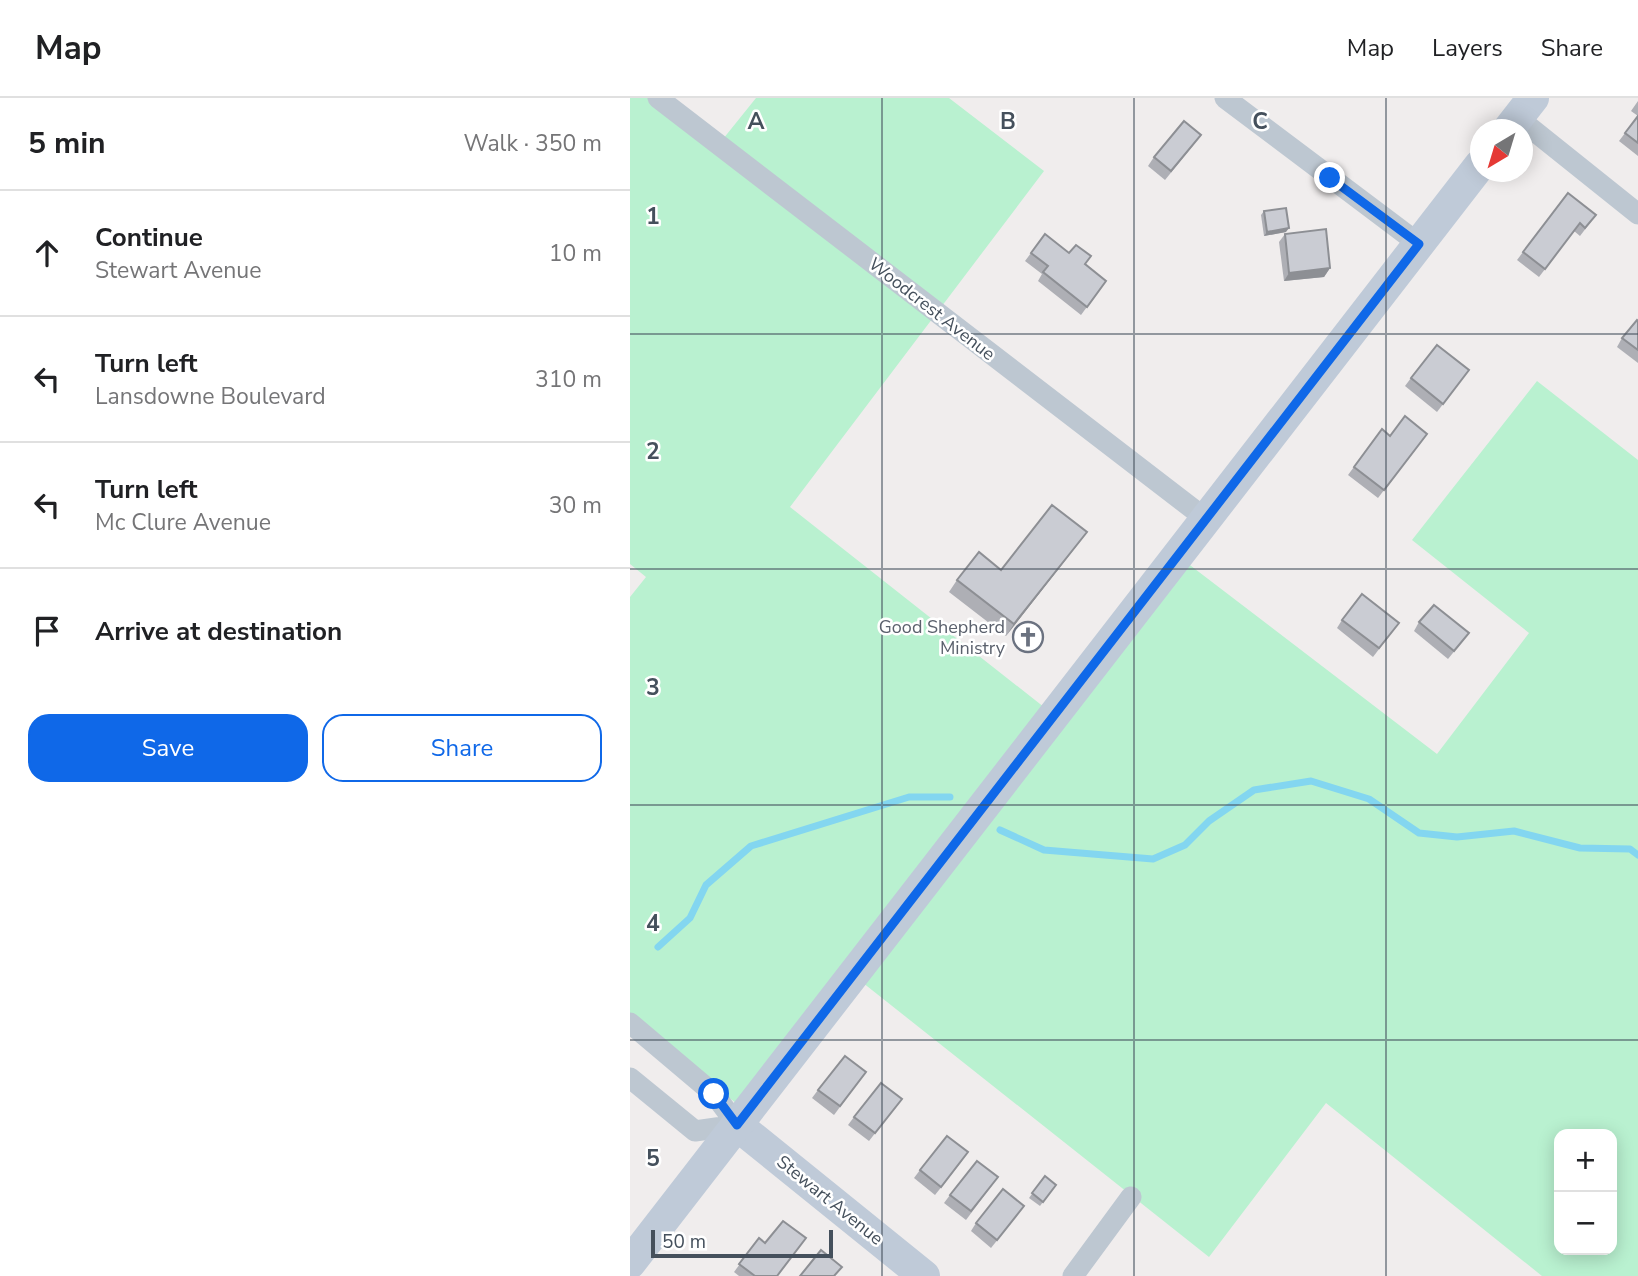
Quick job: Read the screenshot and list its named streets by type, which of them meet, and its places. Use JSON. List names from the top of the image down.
{
  "streets": {
    "street": ["Woodcrest Avenue", "Stewart Avenue"]
  },
  "places": {
    "church": ["Good Shepherd Ministry"]
  },
  "scale_bar": "50 m",
  "north": "bottom left",
  "page": {
    "header": "Map",
    "nav": ["Map", "Layers", "Share"],
    "heading": ["5 min", "Walk · 350 m"],
    "list": [
      ["Continue", "Stewart Avenue", "10 m"],
      ["Turn left", "Lansdowne Boulevard", "310 m"],
      ["Turn left", "Mc Clure Avenue", "30 m"],
      "Arrive at destination"
    ],
    "buttons": ["Save", "Share"],
    "map_buttons": ["+", "−"],
    "scale": "50 m"
  },
  "grid": {
    "columns": ["A", "B", "C"],
    "rows": [
      "1",
      "2",
      "3",
      "4",
      "5"
    ]
  }
}
